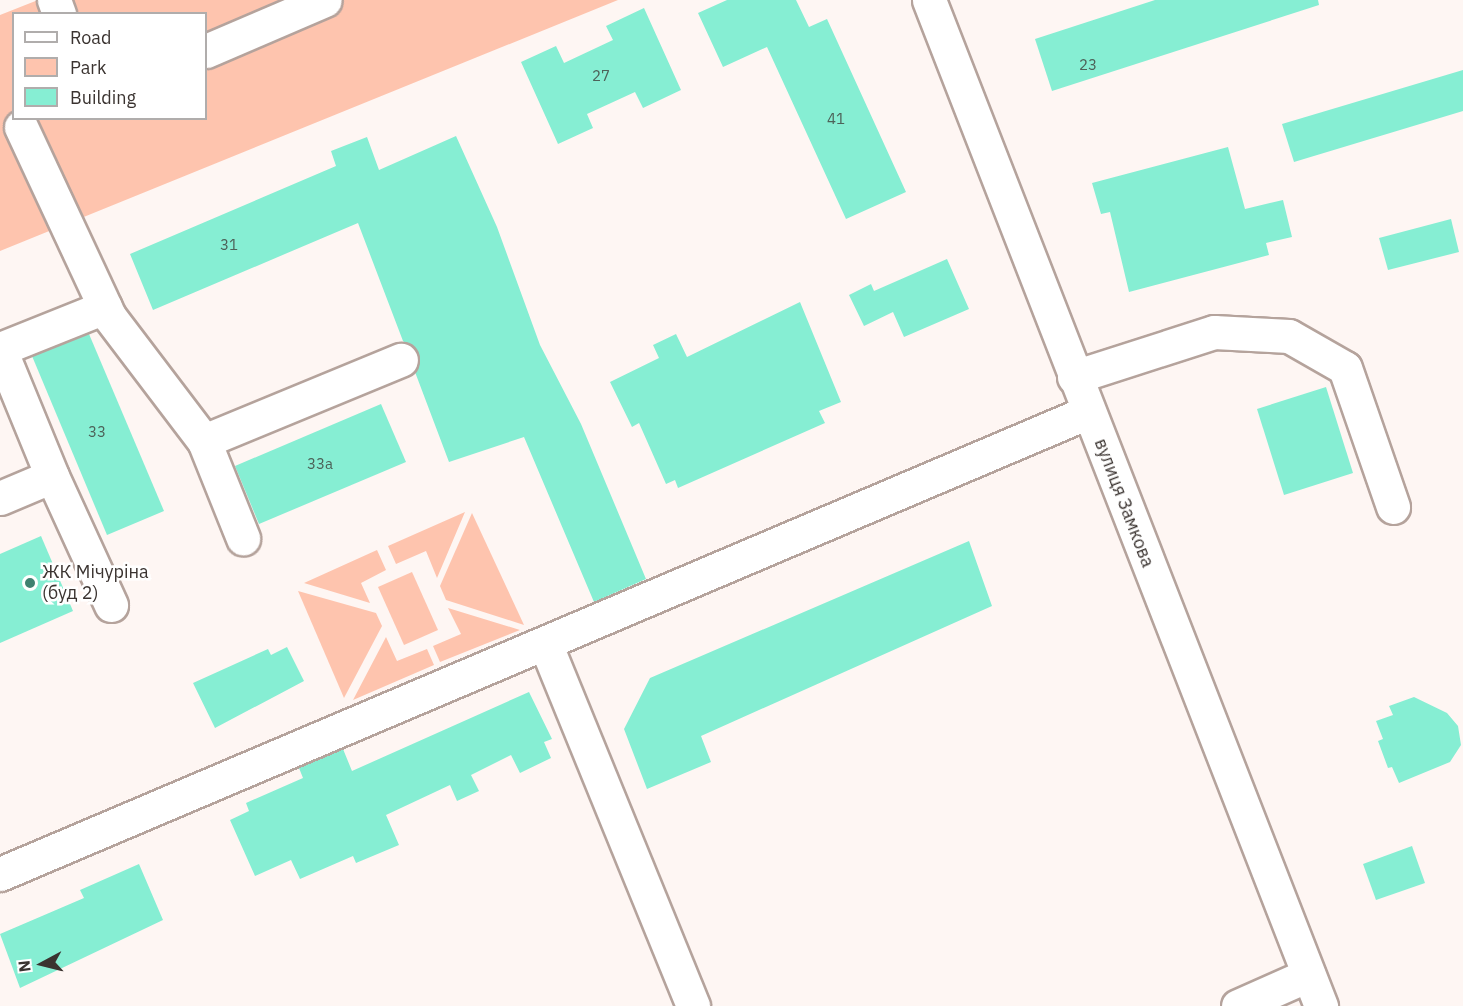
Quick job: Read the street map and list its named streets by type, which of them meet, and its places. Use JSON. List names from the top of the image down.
{
  "streets": {
    "street": ["вулиця Замкова"]
  },
  "places": ["ЖК Мічуріна (буд 2)"],
  "house_numbers": [
    "23",
    "27",
    "41",
    "31",
    "33",
    "33а"
  ],
  "legend": ["Road", "Park", "Building"],
  "north": "left"
}
